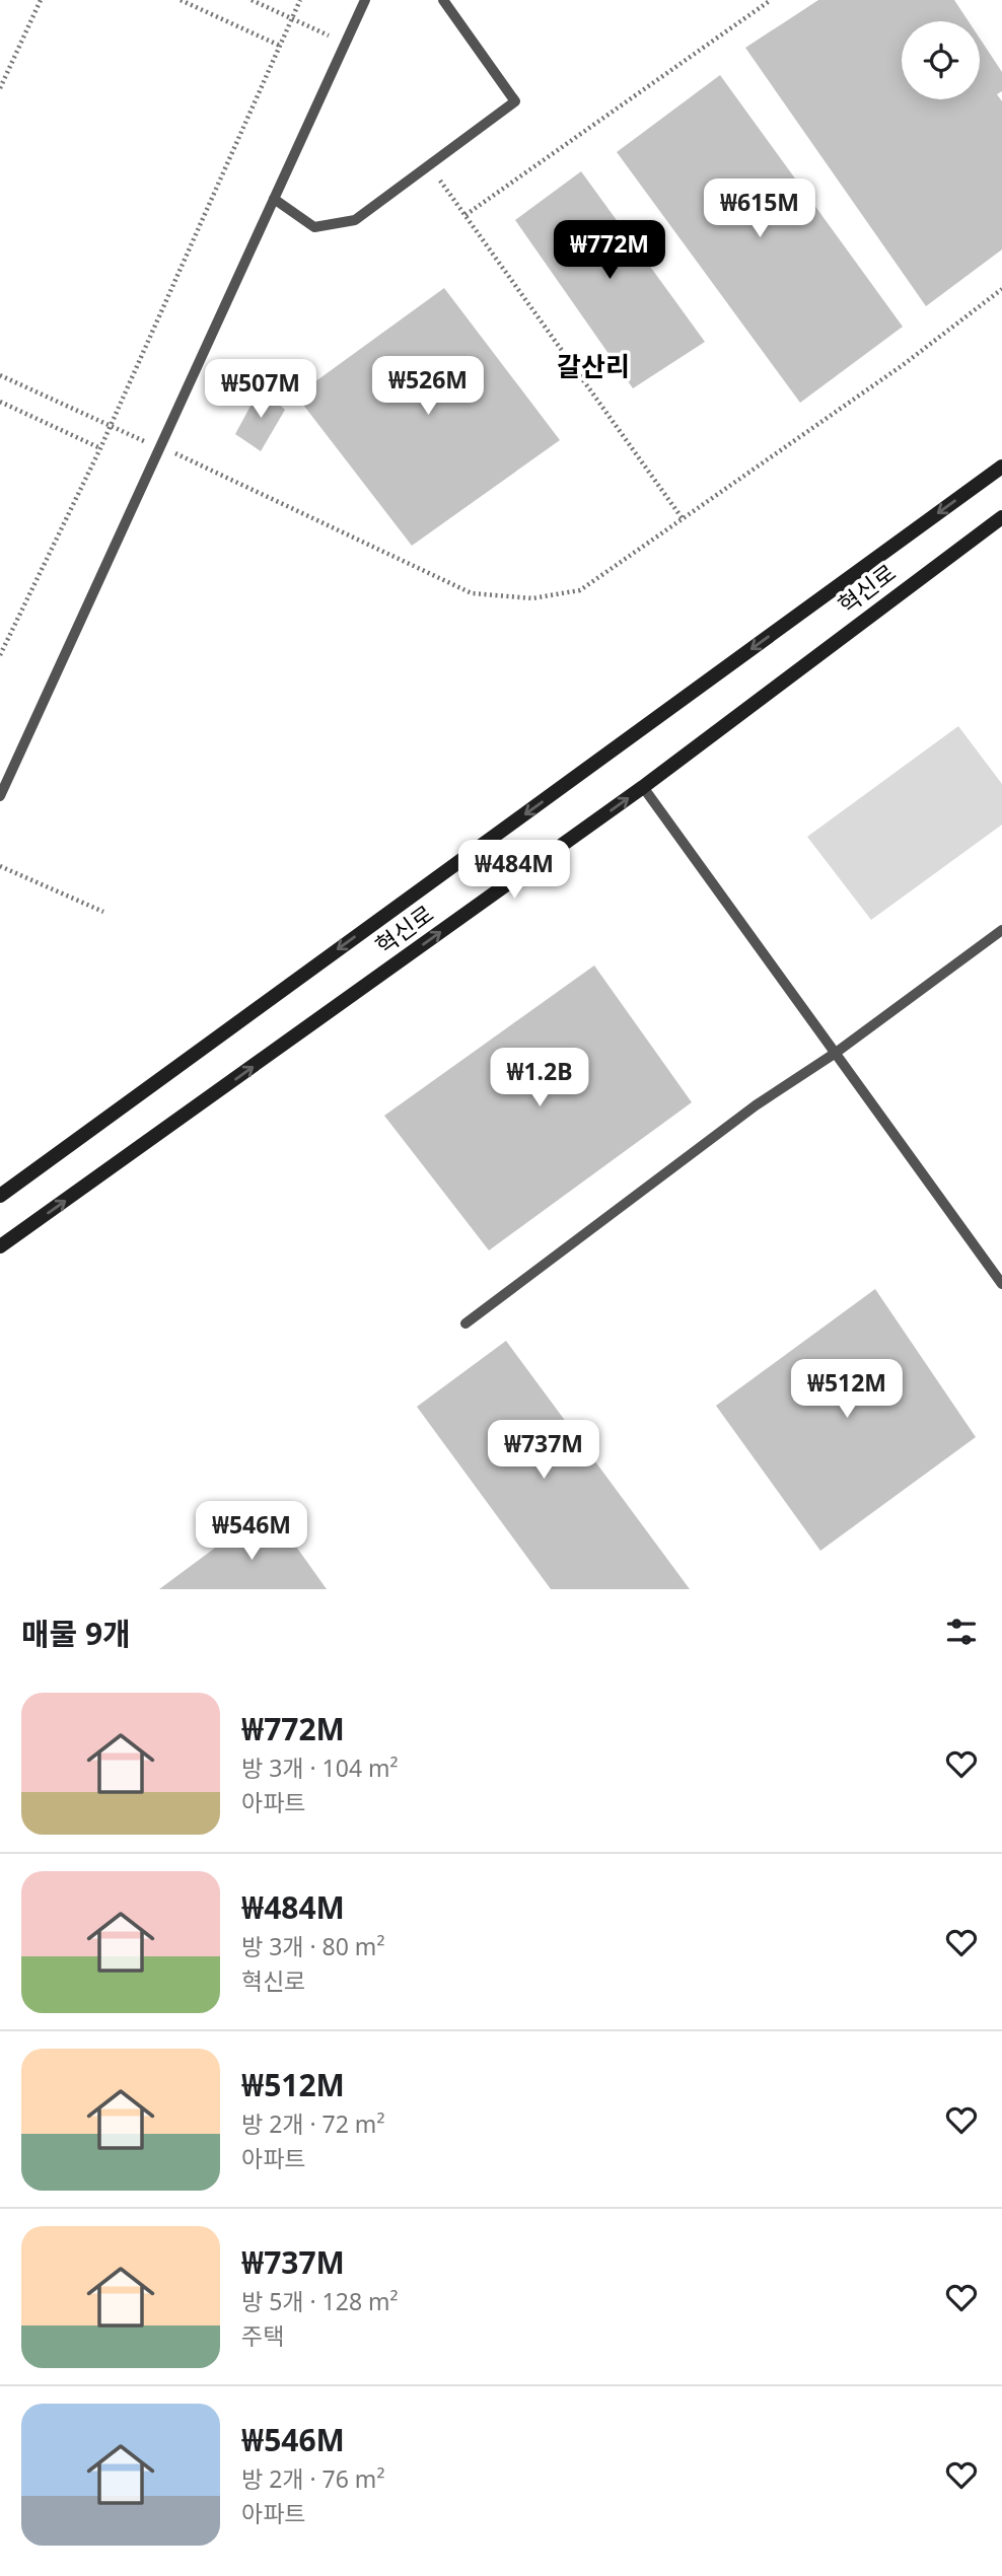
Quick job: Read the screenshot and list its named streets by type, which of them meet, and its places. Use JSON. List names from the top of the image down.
{
  "streets": {
    "main road": ["혁신로"]
  },
  "districts": ["갈산리"],
  "page": {
    "price": [
      "₩615M",
      "₩772M",
      "₩526M",
      "₩507M",
      "₩484M",
      "₩1.2B",
      "₩512M",
      "₩737M",
      "₩546M"
    ],
    "heading": "매물 9개",
    "list": [
      {
        "name": "₩772M",
        "note": "방 3개 · 104 m² · 아파트"
      },
      {
        "name": "₩484M",
        "note": "방 3개 · 80 m² · 혁신로"
      },
      {
        "name": "₩512M",
        "note": "방 2개 · 72 m² · 아파트"
      },
      {
        "name": "₩737M",
        "note": "방 5개 · 128 m² · 주택"
      },
      {
        "name": "₩546M",
        "note": "방 2개 · 76 m² · 아파트"
      }
    ]
  }
}
